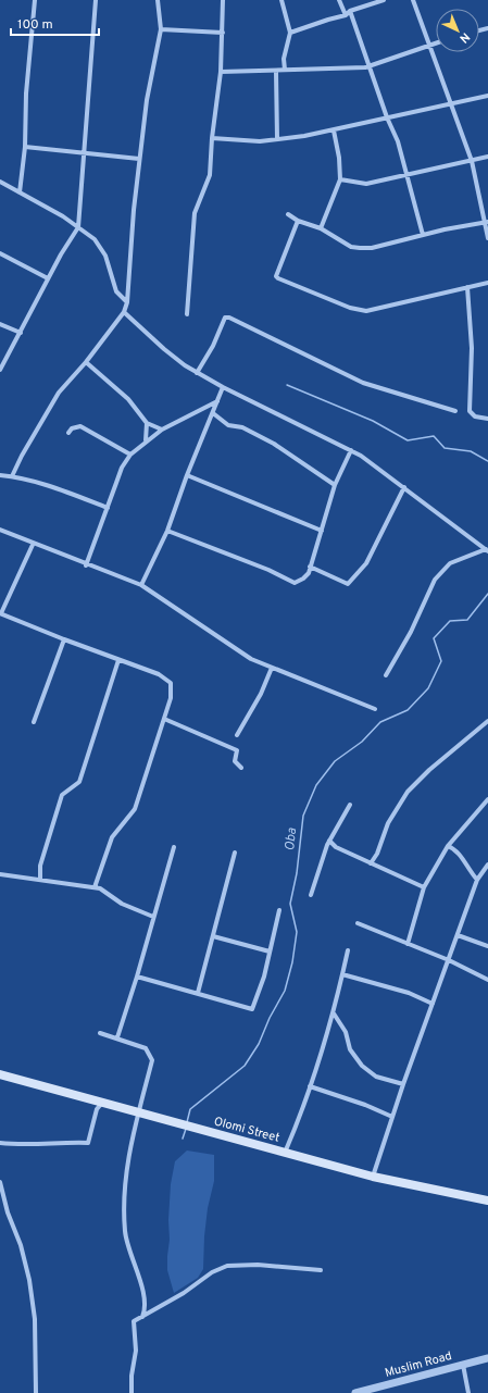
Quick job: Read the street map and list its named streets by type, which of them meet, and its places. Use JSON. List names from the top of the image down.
{
  "streets": {
    "main road": ["Olomi Street"],
    "street": ["Muslim Road"]
  },
  "water": ["Oba"],
  "scale_bar": "100 m",
  "north": "bottom right"
}
